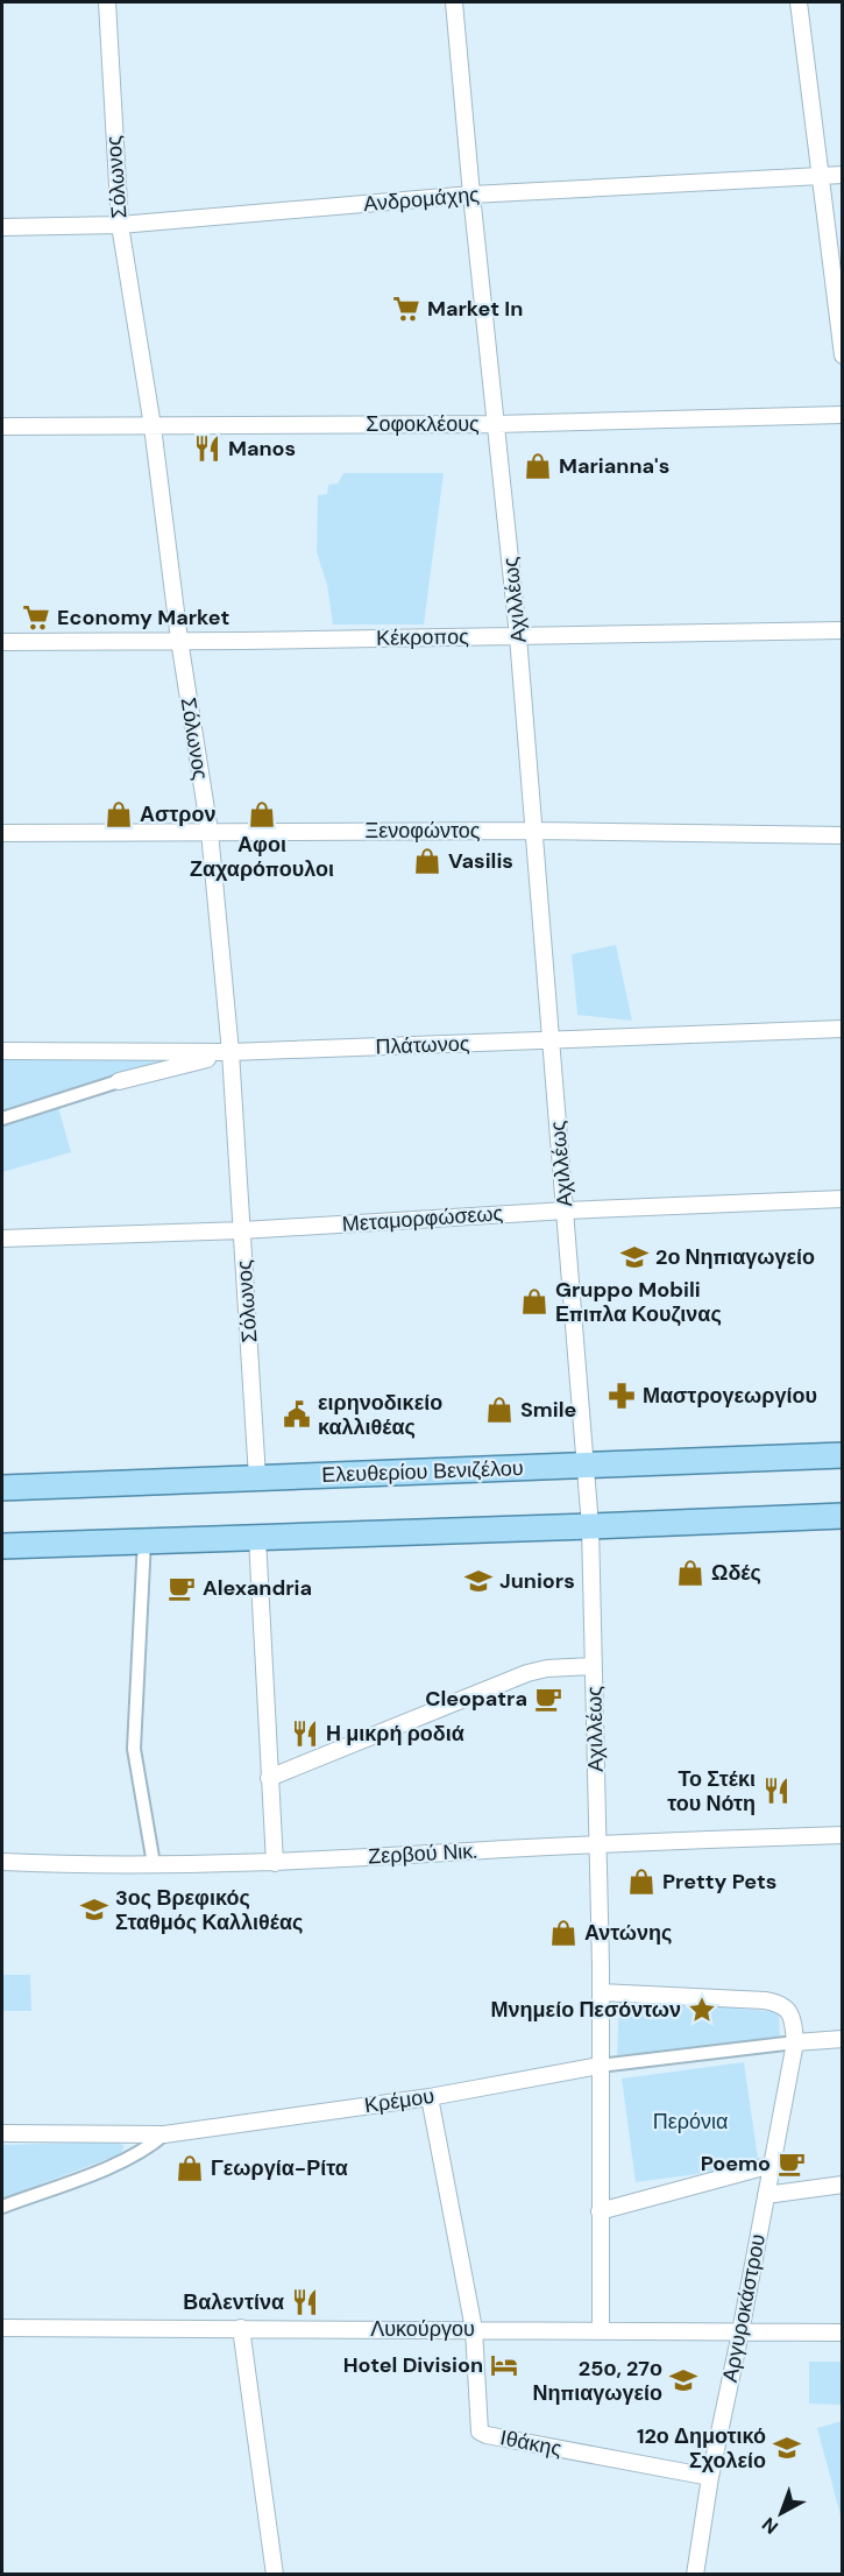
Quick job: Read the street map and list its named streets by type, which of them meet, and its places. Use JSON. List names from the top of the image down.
{
  "streets": {
    "main road": ["Ελευθερίου Βενιζέλου"],
    "street": [
      "Σόλωνος",
      "Ανδρομάχης",
      "Σοφοκλέους",
      "Αχιλλέως",
      "Κέκροπος",
      "Ξενοφώντος",
      "Πλάτωνος",
      "Μεταμορφώσεως",
      "Ζερβού Νικ.",
      "Κρέμου",
      "Αργυροκάστρου",
      "Λυκούργου",
      "Ιθάκης"
    ]
  },
  "crossings": [
    ["Σόλωνος", "Ανδρομάχης"],
    ["Σόλωνος", "Σοφοκλέους"],
    ["Σόλωνος", "Κέκροπος"],
    ["Σόλωνος", "Ξενοφώντος"],
    ["Σόλωνος", "Πλάτωνος"],
    ["Σόλωνος", "Μεταμορφώσεως"],
    ["Σόλωνος", "Ελευθερίου Βενιζέλου"],
    ["Ανδρομάχης", "Αχιλλέως"],
    ["Σοφοκλέους", "Αχιλλέως"],
    ["Αχιλλέως", "Κέκροπος"],
    ["Αχιλλέως", "Ξενοφώντος"],
    ["Αχιλλέως", "Πλάτωνος"],
    ["Αχιλλέως", "Μεταμορφώσεως"],
    ["Αχιλλέως", "Ελευθερίου Βενιζέλου"],
    ["Αχιλλέως", "Ζερβού Νικ."],
    ["Αχιλλέως", "Κρέμου"],
    ["Αχιλλέως", "Λυκούργου"],
    ["Κρέμου", "Αργυροκάστρου"],
    ["Κρέμου", "Ιθάκης"],
    ["Αργυροκάστρου", "Λυκούργου"],
    ["Αργυροκάστρου", "Ιθάκης"],
    ["Λυκούργου", "Ιθάκης"]
  ],
  "parks": ["Περόνια"],
  "places": {
    "supermarket": ["Market In", "Economy Market"],
    "restaurant": [
      "Manos",
      "Η μικρή ροδιά",
      "Το Στέκι του Νότη",
      "Βαλεντίνα"
    ],
    "shop": [
      "Marianna's",
      "Αστρον",
      "Αφοι Ζαχαρόπουλοι",
      "Vasilis",
      "Gruppo Mobili Επιπλα Κουζινας",
      "Smile",
      "Ωδές",
      "Pretty Pets",
      "Αντώνης",
      "Γεωργία-Ρίτα"
    ],
    "school or university": [
      "2ο Νηπιαγωγείο",
      "Juniors",
      "3ος Βρεφικός Σταθμός Καλλιθέας",
      "25ο, 27ο Νηπιαγωγείο",
      "12ο Δημοτικό Σχολείο"
    ],
    "pharmacy": ["Μαστρογεωργίου"],
    "public building": ["ειρηνοδικείο καλλιθέας"],
    "cafe": ["Alexandria", "Cleopatra", "Poemo"],
    "place": ["Μνημείο Πεσόντων"],
    "hotel": ["Hotel Division"]
  },
  "north": "bottom left"
}
